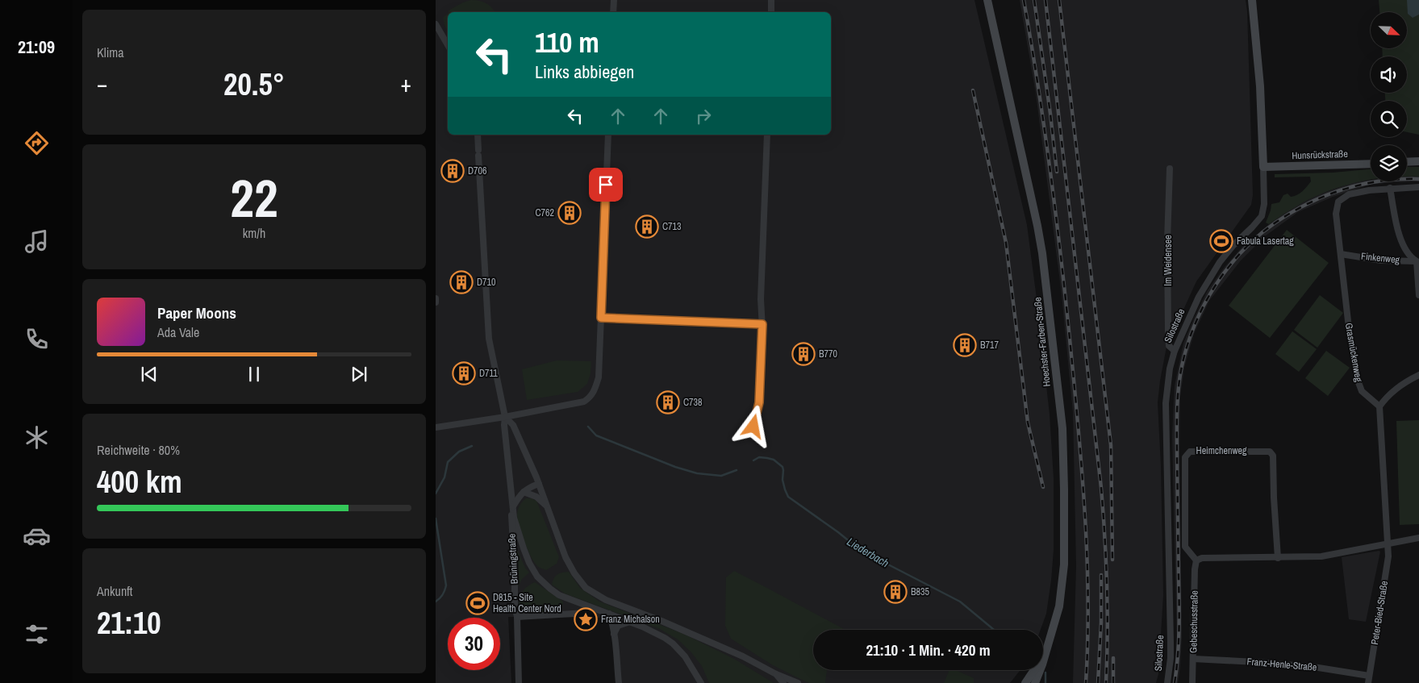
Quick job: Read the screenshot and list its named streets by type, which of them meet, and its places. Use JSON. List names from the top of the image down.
{
  "streets": {
    "main road": ["Hunsrückstraße", "Silostraße", "Hoechster-Farben-Straße"],
    "street": [
      "Finkenweg",
      "Im Weidensee",
      "Grasmückenweg",
      "Heimchenweg",
      "Brüningstraße",
      "Peter-Bied-Straße",
      "Gebeschusstraße",
      "Franz-Henle-Straße"
    ]
  },
  "crossings": [
    ["Hunsrückstraße", "Silostraße"],
    ["Finkenweg", "Grasmückenweg"],
    ["Im Weidensee", "Silostraße"],
    ["Heimchenweg", "Gebeschusstraße"],
    ["Peter-Bied-Straße", "Franz-Henle-Straße"],
    ["Gebeschusstraße", "Franz-Henle-Straße"]
  ],
  "water": ["Liederbach"],
  "places": {
    "building": [
      "D706",
      "C762",
      "C713",
      "D710",
      "B717",
      "B770",
      "D711",
      "C738",
      "B835"
    ],
    "sports": ["Fabula Lasertag", "D815 - Site Health Center Nord"],
    "place": ["Franz Michalson"]
  },
  "north": "bottom right",
  "page": {
    "tabs": "21:09",
    "tile": [
      "Klima",
      ["22", "km/h"],
      ["Reichweite · 80%", "400 km"],
      ["Ankunft", "21:10"]
    ],
    "turn": ["110 m", "Links abbiegen"],
    "heat": ["−", "20.5°", "+"],
    "song": ["Paper Moons", "Ada Vale"],
    "limit": "30",
    "trip": "21:10 · 1 Min. · 420 m"
  }
}
